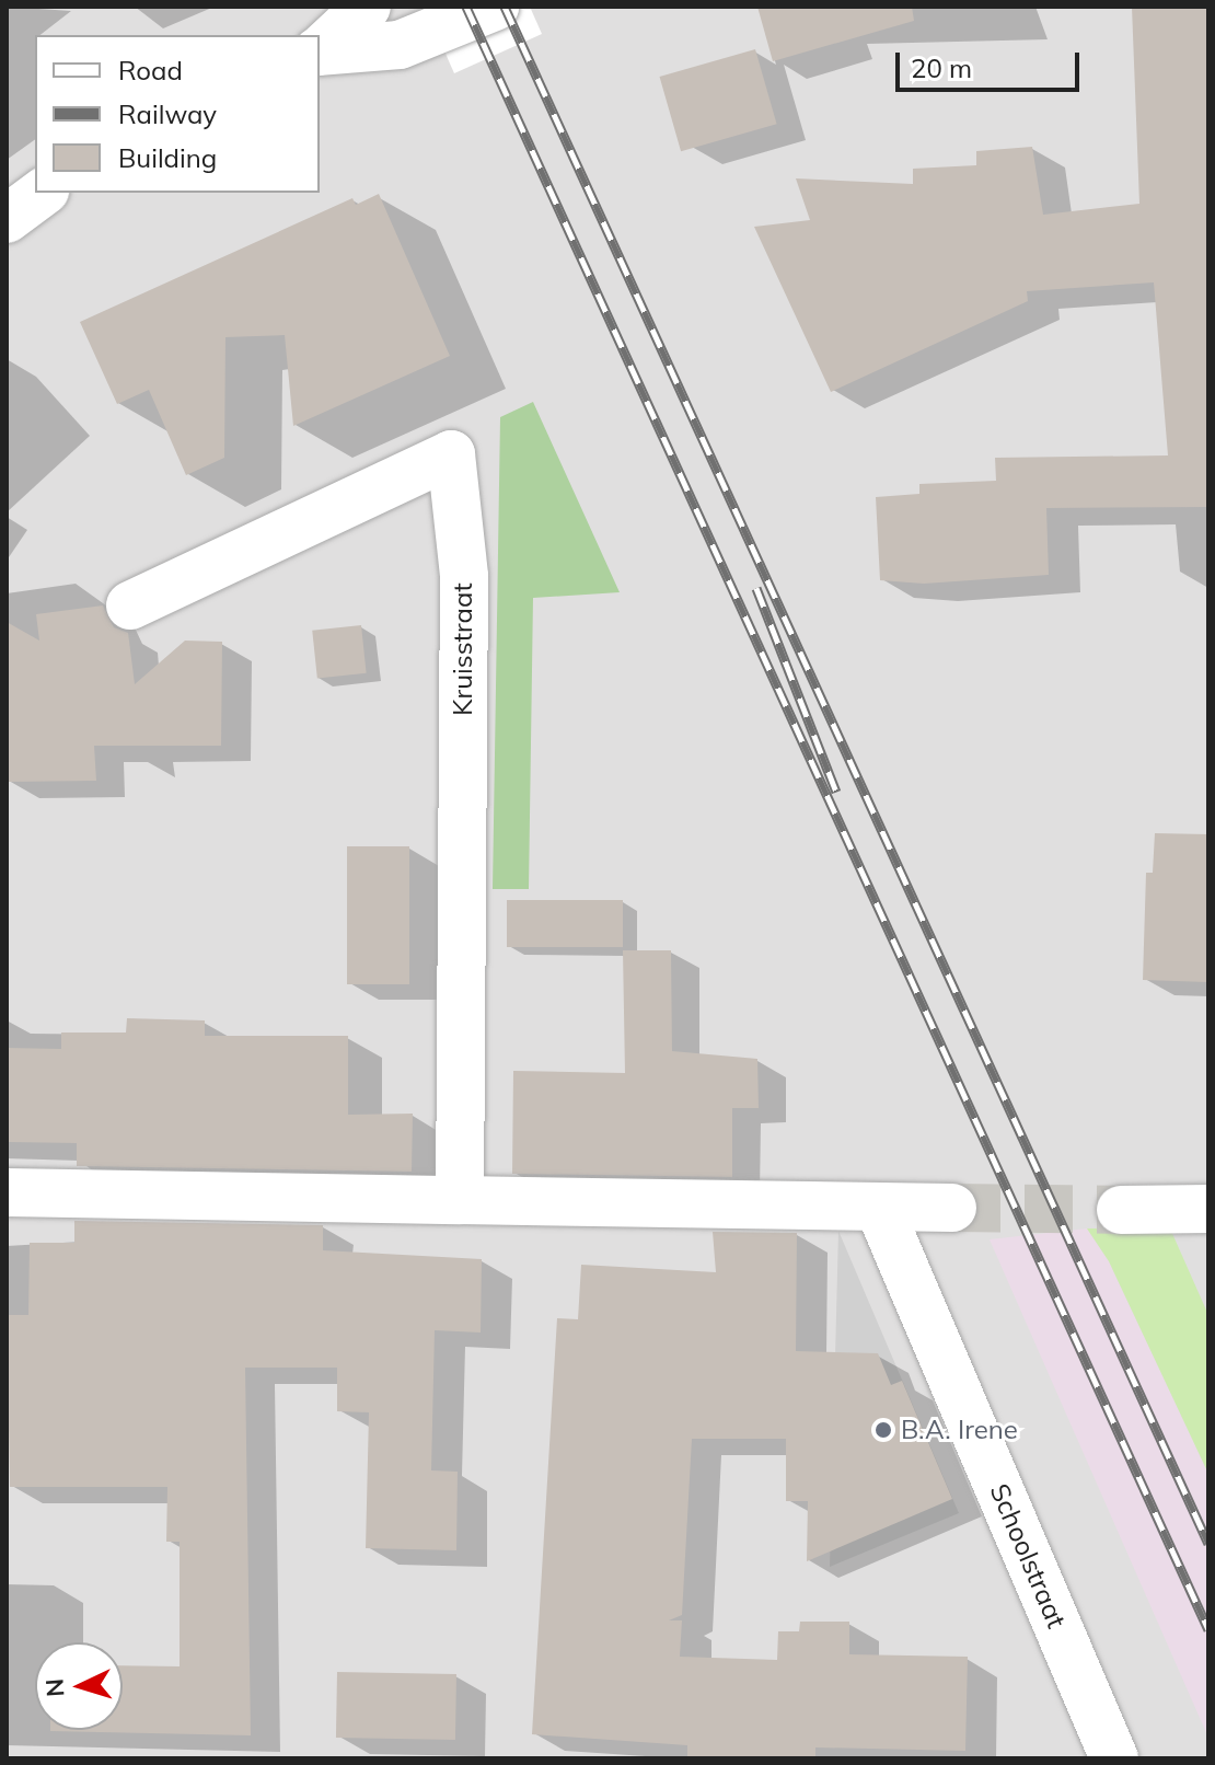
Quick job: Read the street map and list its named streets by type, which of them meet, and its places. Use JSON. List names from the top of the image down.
{
  "streets": {
    "street": ["Kruisstraat", "Schoolstraat"]
  },
  "places": ["B.A. Irene"],
  "legend": ["Road", "Railway", "Building"],
  "scale_bar": "20 m",
  "north": "left"
}
